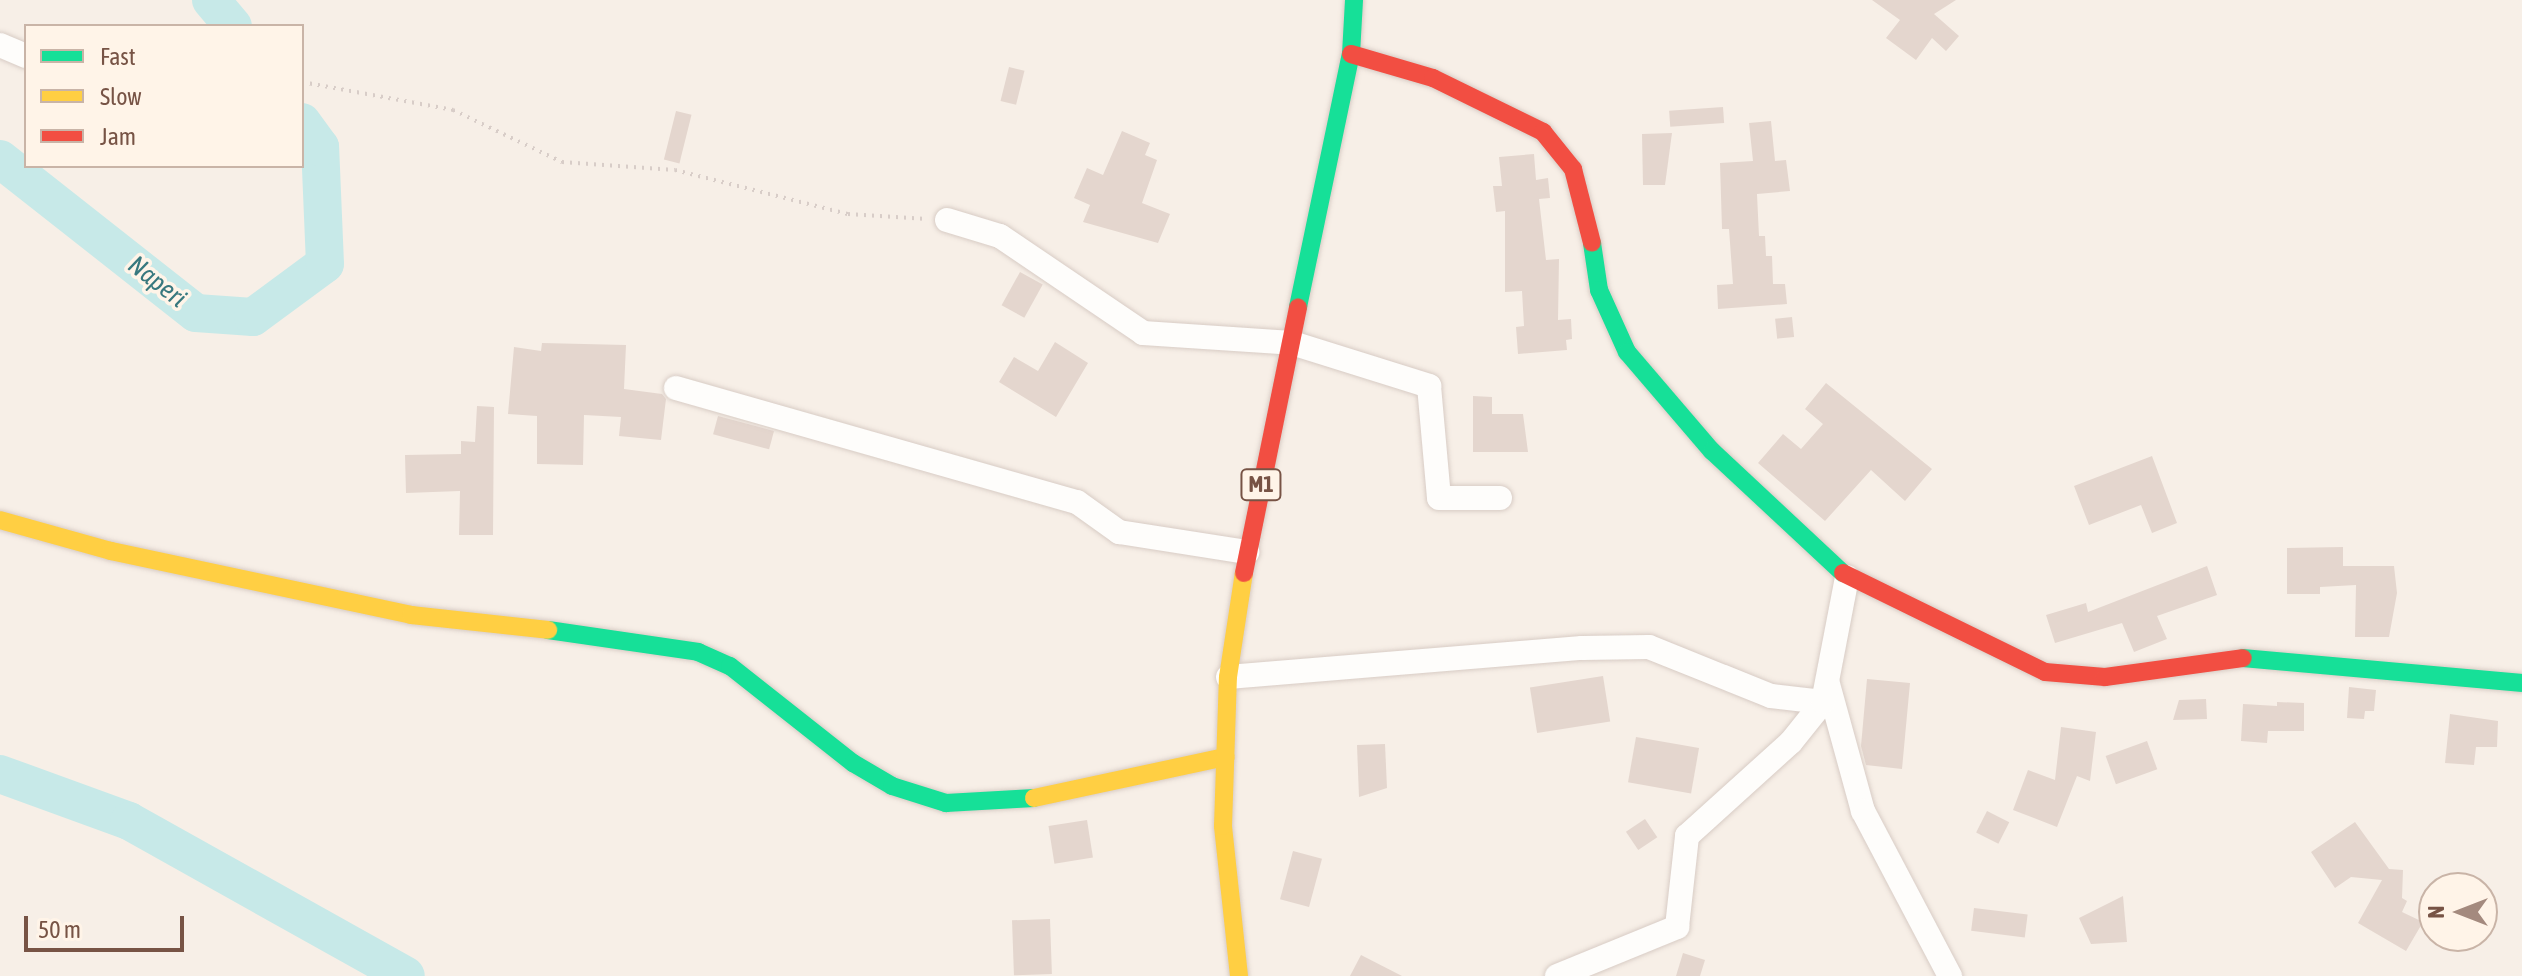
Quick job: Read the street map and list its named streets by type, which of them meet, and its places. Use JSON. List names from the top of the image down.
{
  "streets": {
    "main road": ["M1"]
  },
  "water": ["Naperi"],
  "legend": ["Fast", "Slow", "Jam"],
  "scale_bar": "50 m",
  "north": "left"
}
